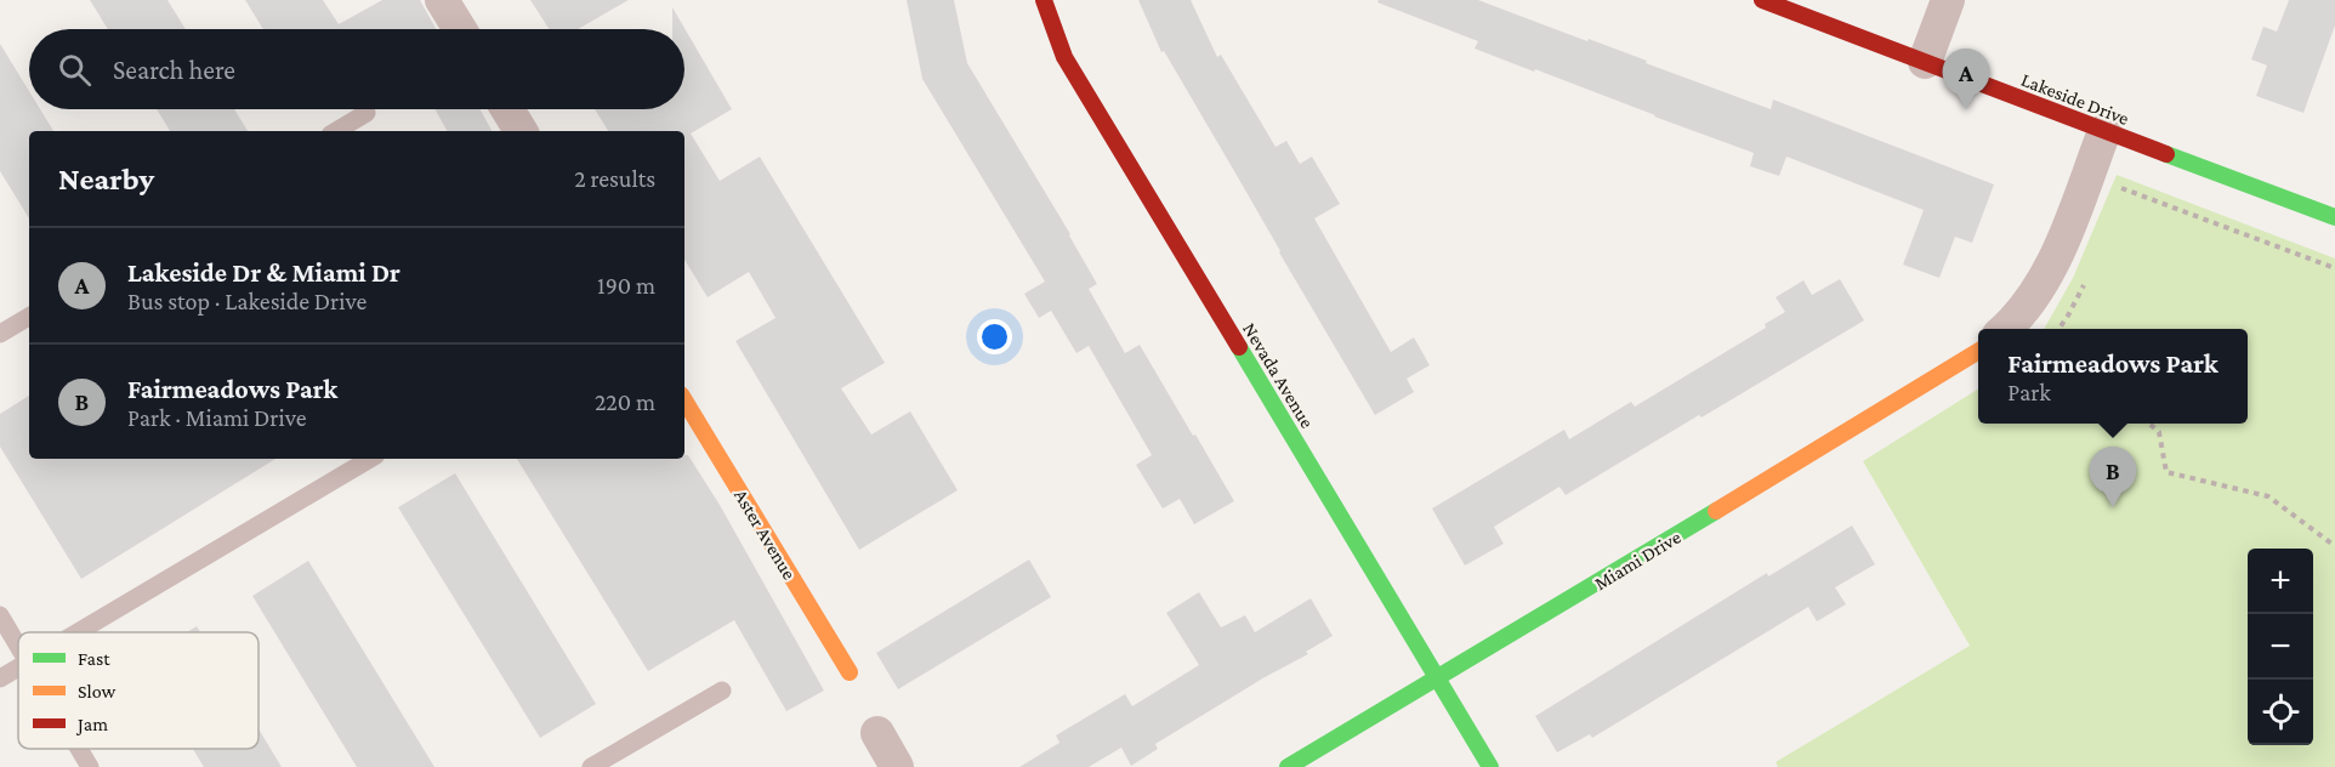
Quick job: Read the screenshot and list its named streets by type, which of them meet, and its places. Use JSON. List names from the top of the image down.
{
  "streets": {
    "street": [
      "Lakeside Drive",
      "Nevada Avenue",
      "Aster Avenue",
      "Miami Drive"
    ]
  },
  "crossings": [
    ["Nevada Avenue", "Miami Drive"]
  ],
  "legend": ["Fast", "Slow", "Jam"],
  "page": {
    "search": "Search here",
    "pins": ["A", "B"],
    "heading": ["Nearby", "2 results"],
    "list": [
      {
        "mark": "A",
        "name": "Lakeside Dr & Miami Dr",
        "note": "Bus stop · Lakeside Drive",
        "value": "190 m"
      },
      {
        "mark": "B",
        "name": "Fairmeadows Park",
        "note": "Park · Miami Drive",
        "value": "220 m"
      }
    ],
    "popup": ["Fairmeadows Park", "Park"],
    "map_buttons": ["+", "−"]
  }
}
